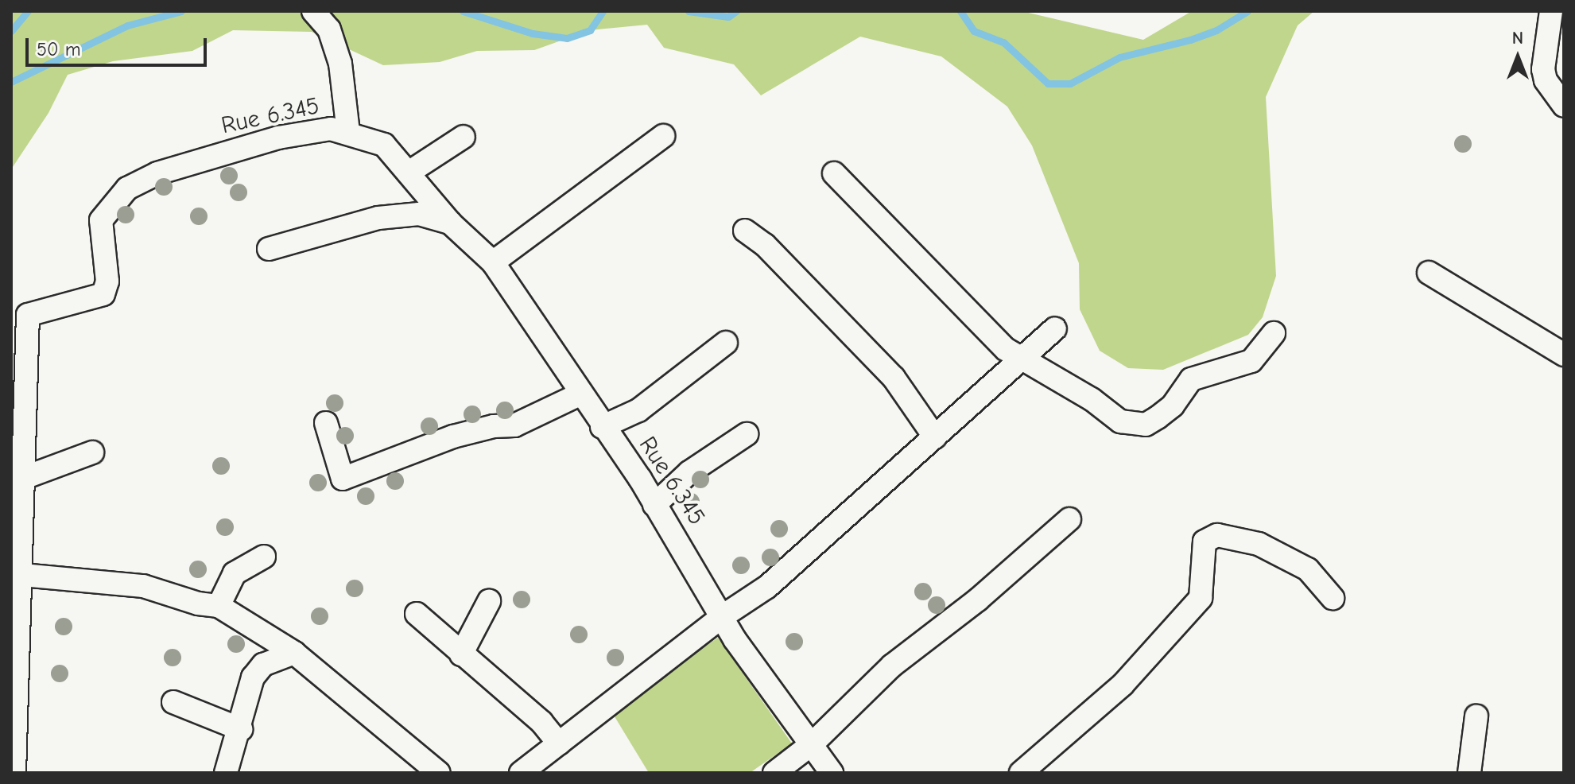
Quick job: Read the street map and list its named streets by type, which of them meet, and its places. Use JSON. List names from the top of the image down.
{
  "streets": {
    "street": ["Rue 6.345"]
  },
  "scale_bar": "50 m",
  "north": "top"
}
